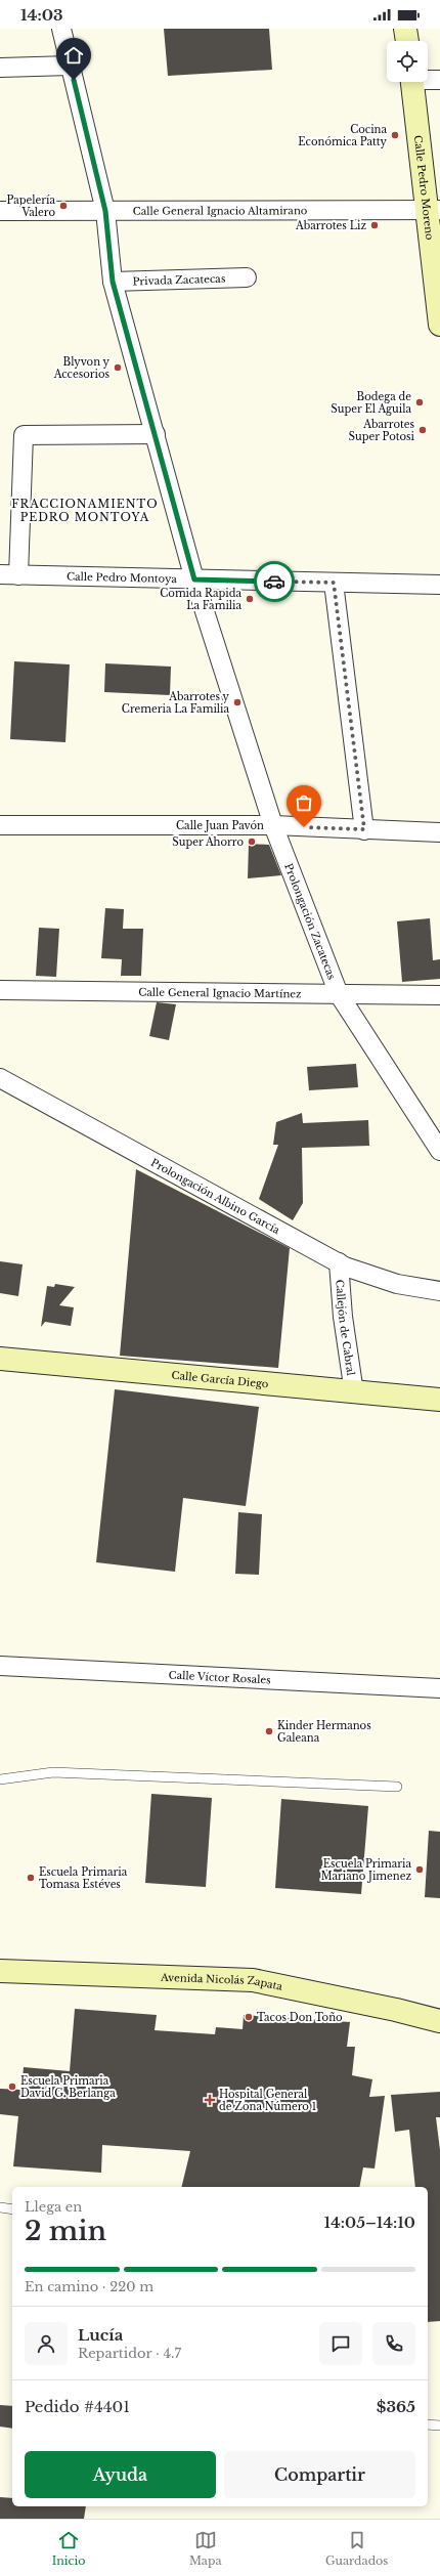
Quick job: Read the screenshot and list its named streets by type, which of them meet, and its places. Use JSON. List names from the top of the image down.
{
  "streets": {
    "street": [
      "Calle Pedro Moreno",
      "Calle General Ignacio Altamirano",
      "Privada Zacatecas",
      "Calle Pedro Montoya",
      "Calle Juan Pavón",
      "Prolongación Zacatecas",
      "Calle General Ignacio Martínez",
      "Prolongación Albino García",
      "Callejón de Cabral",
      "Calle García Diego",
      "Calle Víctor Rosales",
      "Avenida Nicolás Zapata"
    ]
  },
  "crossings": [
    ["Calle Pedro Moreno", "Calle General Ignacio Altamirano"],
    ["Calle General Ignacio Altamirano", "Prolongación Zacatecas"],
    ["Privada Zacatecas", "Prolongación Zacatecas"],
    ["Calle Pedro Montoya", "Prolongación Zacatecas"],
    ["Calle Juan Pavón", "Prolongación Zacatecas"],
    ["Prolongación Zacatecas", "Calle General Ignacio Martínez"],
    ["Prolongación Albino García", "Callejón de Cabral"],
    ["Callejón de Cabral", "Calle García Diego"]
  ],
  "districts": ["FRACCIONAMIENTO PEDRO MONTOYA"],
  "places": {
    "other": [
      "Cocina Económica Patty",
      "Papelería Valero",
      "Abarrotes Liz",
      "Blyvon y Accesorios",
      "Bodega de Super El Aguila",
      "Abarrotes Super Potosi",
      "Comida Rapida La Familia",
      "Abarrotes y Cremeria La Familia",
      "Super Ahorro",
      "Kinder Hermanos Galeana",
      "Escuela Primaria Mariano Jimenez",
      "Escuela Primaria Tomasa Estéves",
      "Tacos Don Toño",
      "Escuela Primaria David G. Berlanga"
    ],
    "health": ["Hospital General de Zona Número 1"]
  },
  "page": {
    "status": "14:03",
    "heading": ["2 min", "Llega en", "14:05–14:10"],
    "panel": [
      "Lucía",
      "Repartidor · 4.7",
      "Pedido #4401",
      "$365"
    ],
    "bar": "En camino · 220 m",
    "buttons": ["Ayuda", "Compartir"],
    "tabs": ["Inicio", "Mapa", "Guardados"]
  }
}
